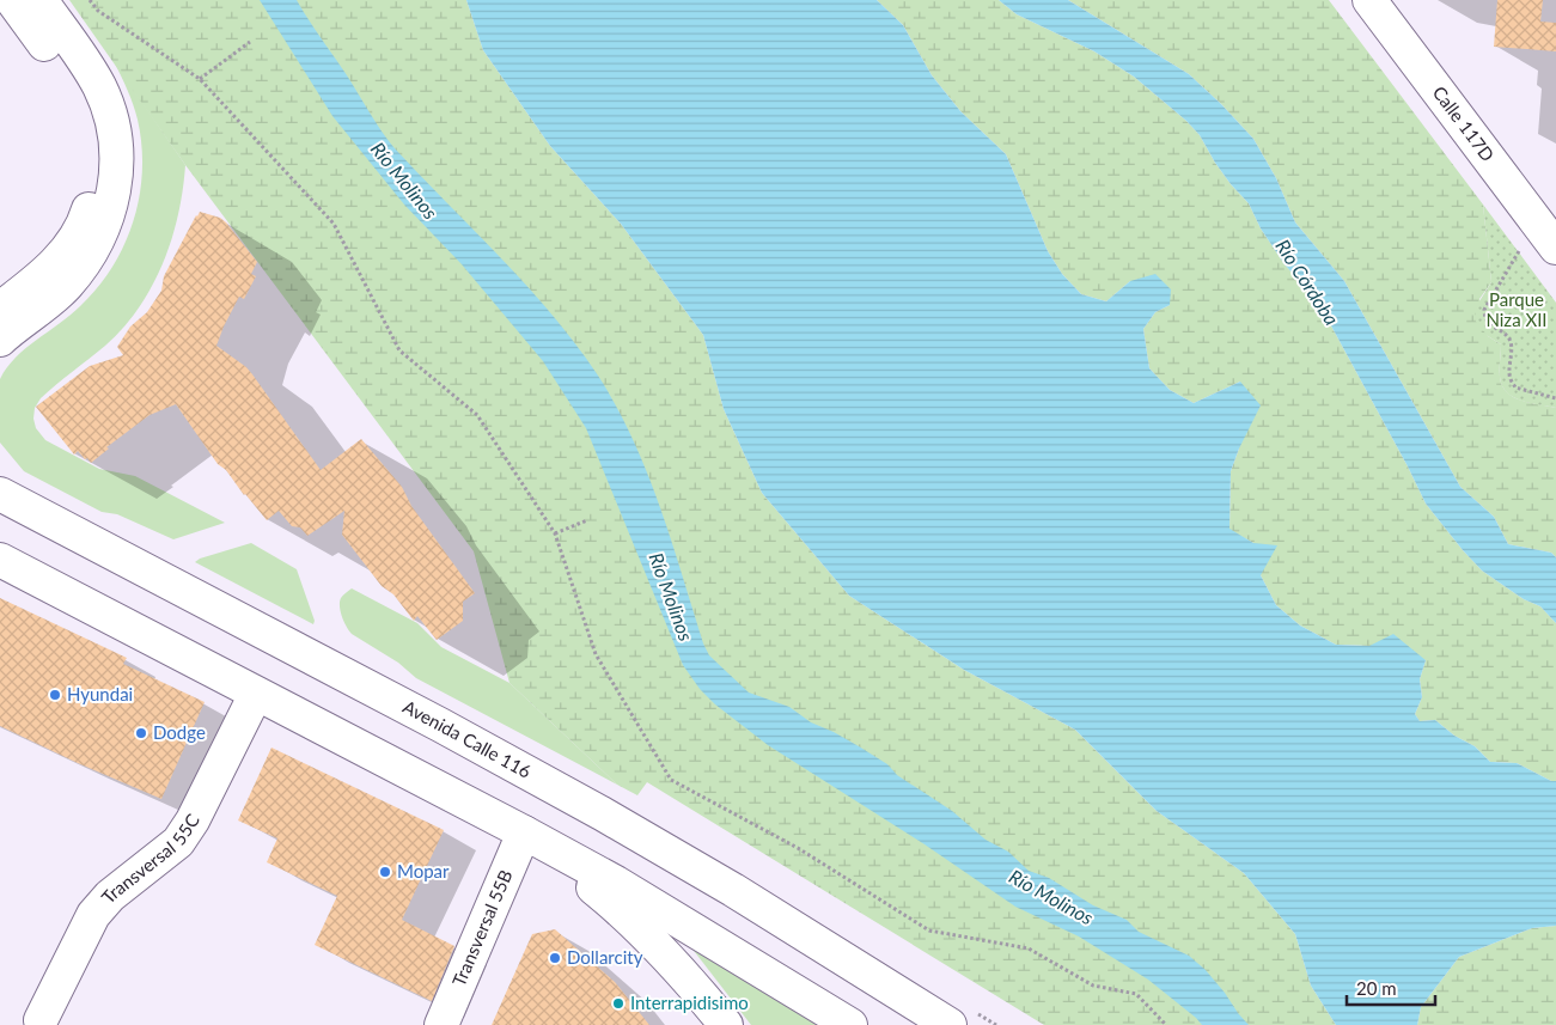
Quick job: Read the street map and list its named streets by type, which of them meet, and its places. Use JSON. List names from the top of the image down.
{
  "streets": {
    "main road": [
      "Calle 117D",
      "Avenida Calle 116",
      "Transversal 55C",
      "Transversal 55B"
    ]
  },
  "water": ["Río Molinos", "Río Córdoba"],
  "parks": ["Parque Niza XII"],
  "places": [
    "Hyundai",
    "Dodge",
    "Mopar",
    "Dollarcity",
    "Interrapidisimo"
  ],
  "scale_bar": "20 m"
}
